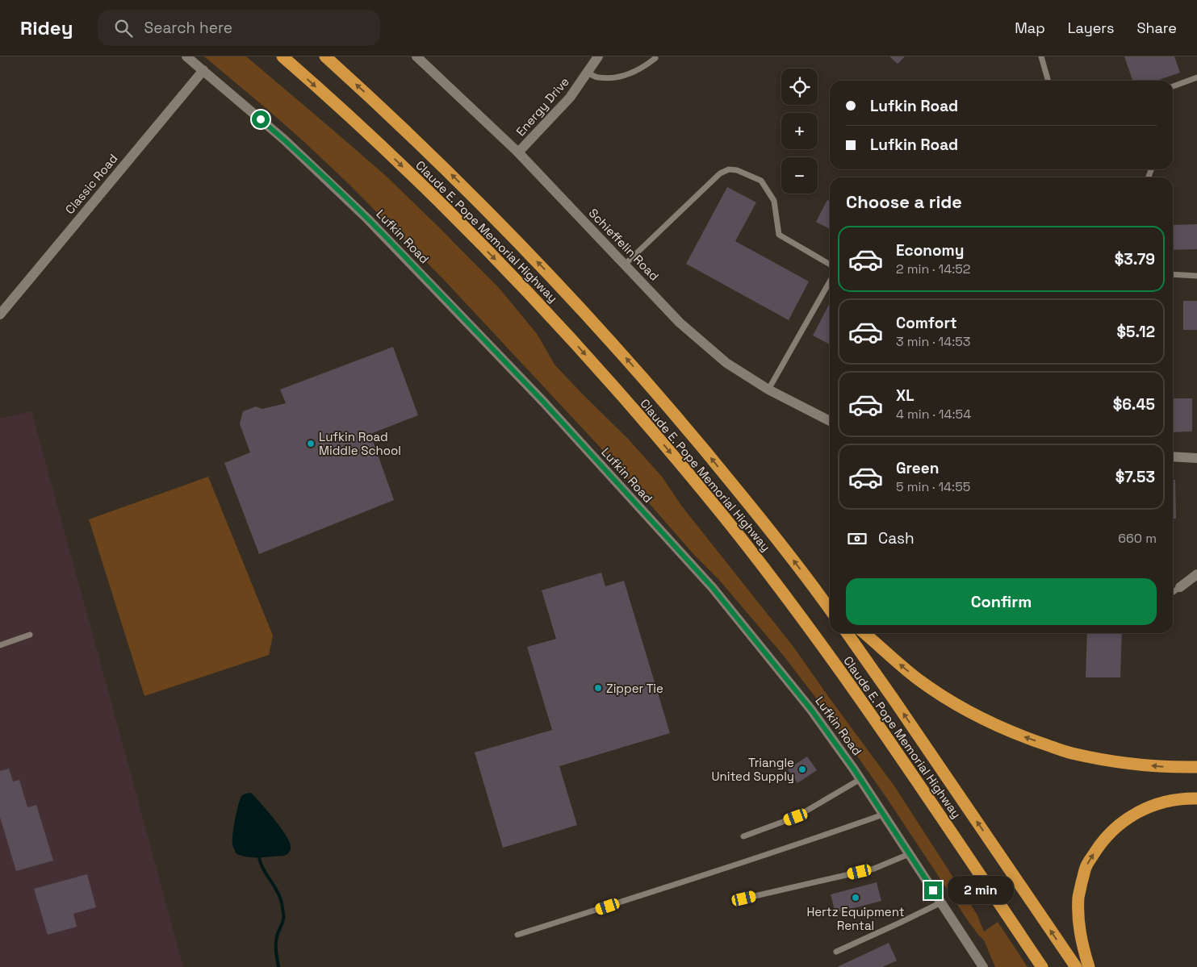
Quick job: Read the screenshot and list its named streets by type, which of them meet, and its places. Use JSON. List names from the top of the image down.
{
  "streets": {
    "highway": ["Claude E. Pope Memorial Highway"],
    "street": [
      "Energy Drive",
      "Classic Road",
      "Lufkin Road",
      "Schieffelin Road"
    ]
  },
  "crossings": [
    ["Energy Drive", "Schieffelin Road"],
    ["Classic Road", "Lufkin Road"]
  ],
  "places": [
    "Lufkin Road Middle School",
    "Zipper Tie",
    "Triangle United Supply",
    "Hertz Equipment Rental"
  ],
  "page": {
    "header": "Ridey",
    "search": "Search here",
    "nav": ["Map", "Layers", "Share"],
    "map_buttons": ["+", "−"],
    "banner": ["Lufkin Road", "Lufkin Road"],
    "heading": "Choose a ride",
    "list": [
      {
        "name": "Economy",
        "note": "2 min · 14:52",
        "value": "$3.79"
      },
      {
        "name": "Comfort",
        "note": "3 min · 14:53",
        "value": "$5.12"
      },
      {
        "name": "XL",
        "note": "4 min · 14:54",
        "value": "$6.45"
      },
      {
        "name": "Green",
        "note": "5 min · 14:55",
        "value": "$7.53"
      }
    ],
    "pay": ["Cash", "660 m"],
    "buttons": "Confirm",
    "bubble": "2 min"
  }
}
